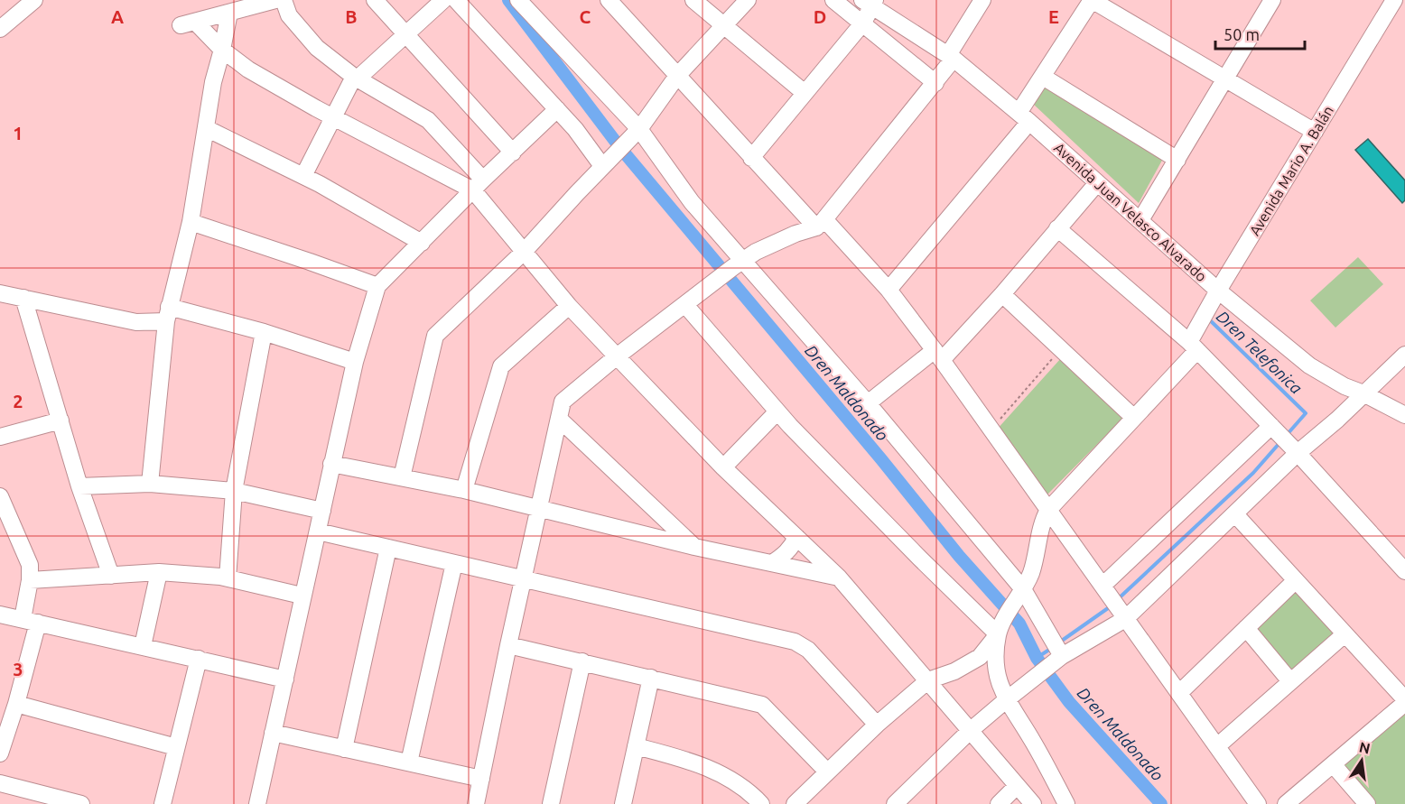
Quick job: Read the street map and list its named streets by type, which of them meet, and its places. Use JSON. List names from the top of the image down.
{
  "streets": {
    "street": ["Avenida Mario A. Balán", "Avenida Juan Velasco Alvarado"]
  },
  "crossings": [
    ["Avenida Mario A. Balán", "Avenida Juan Velasco Alvarado"]
  ],
  "water": ["Dren Telefonica", "Dren Maldonado"],
  "scale_bar": "50 m",
  "north": "top",
  "grid": {
    "columns": [
      "A",
      "B",
      "C",
      "D",
      "E"
    ],
    "rows": ["1", "2", "3"]
  }
}
